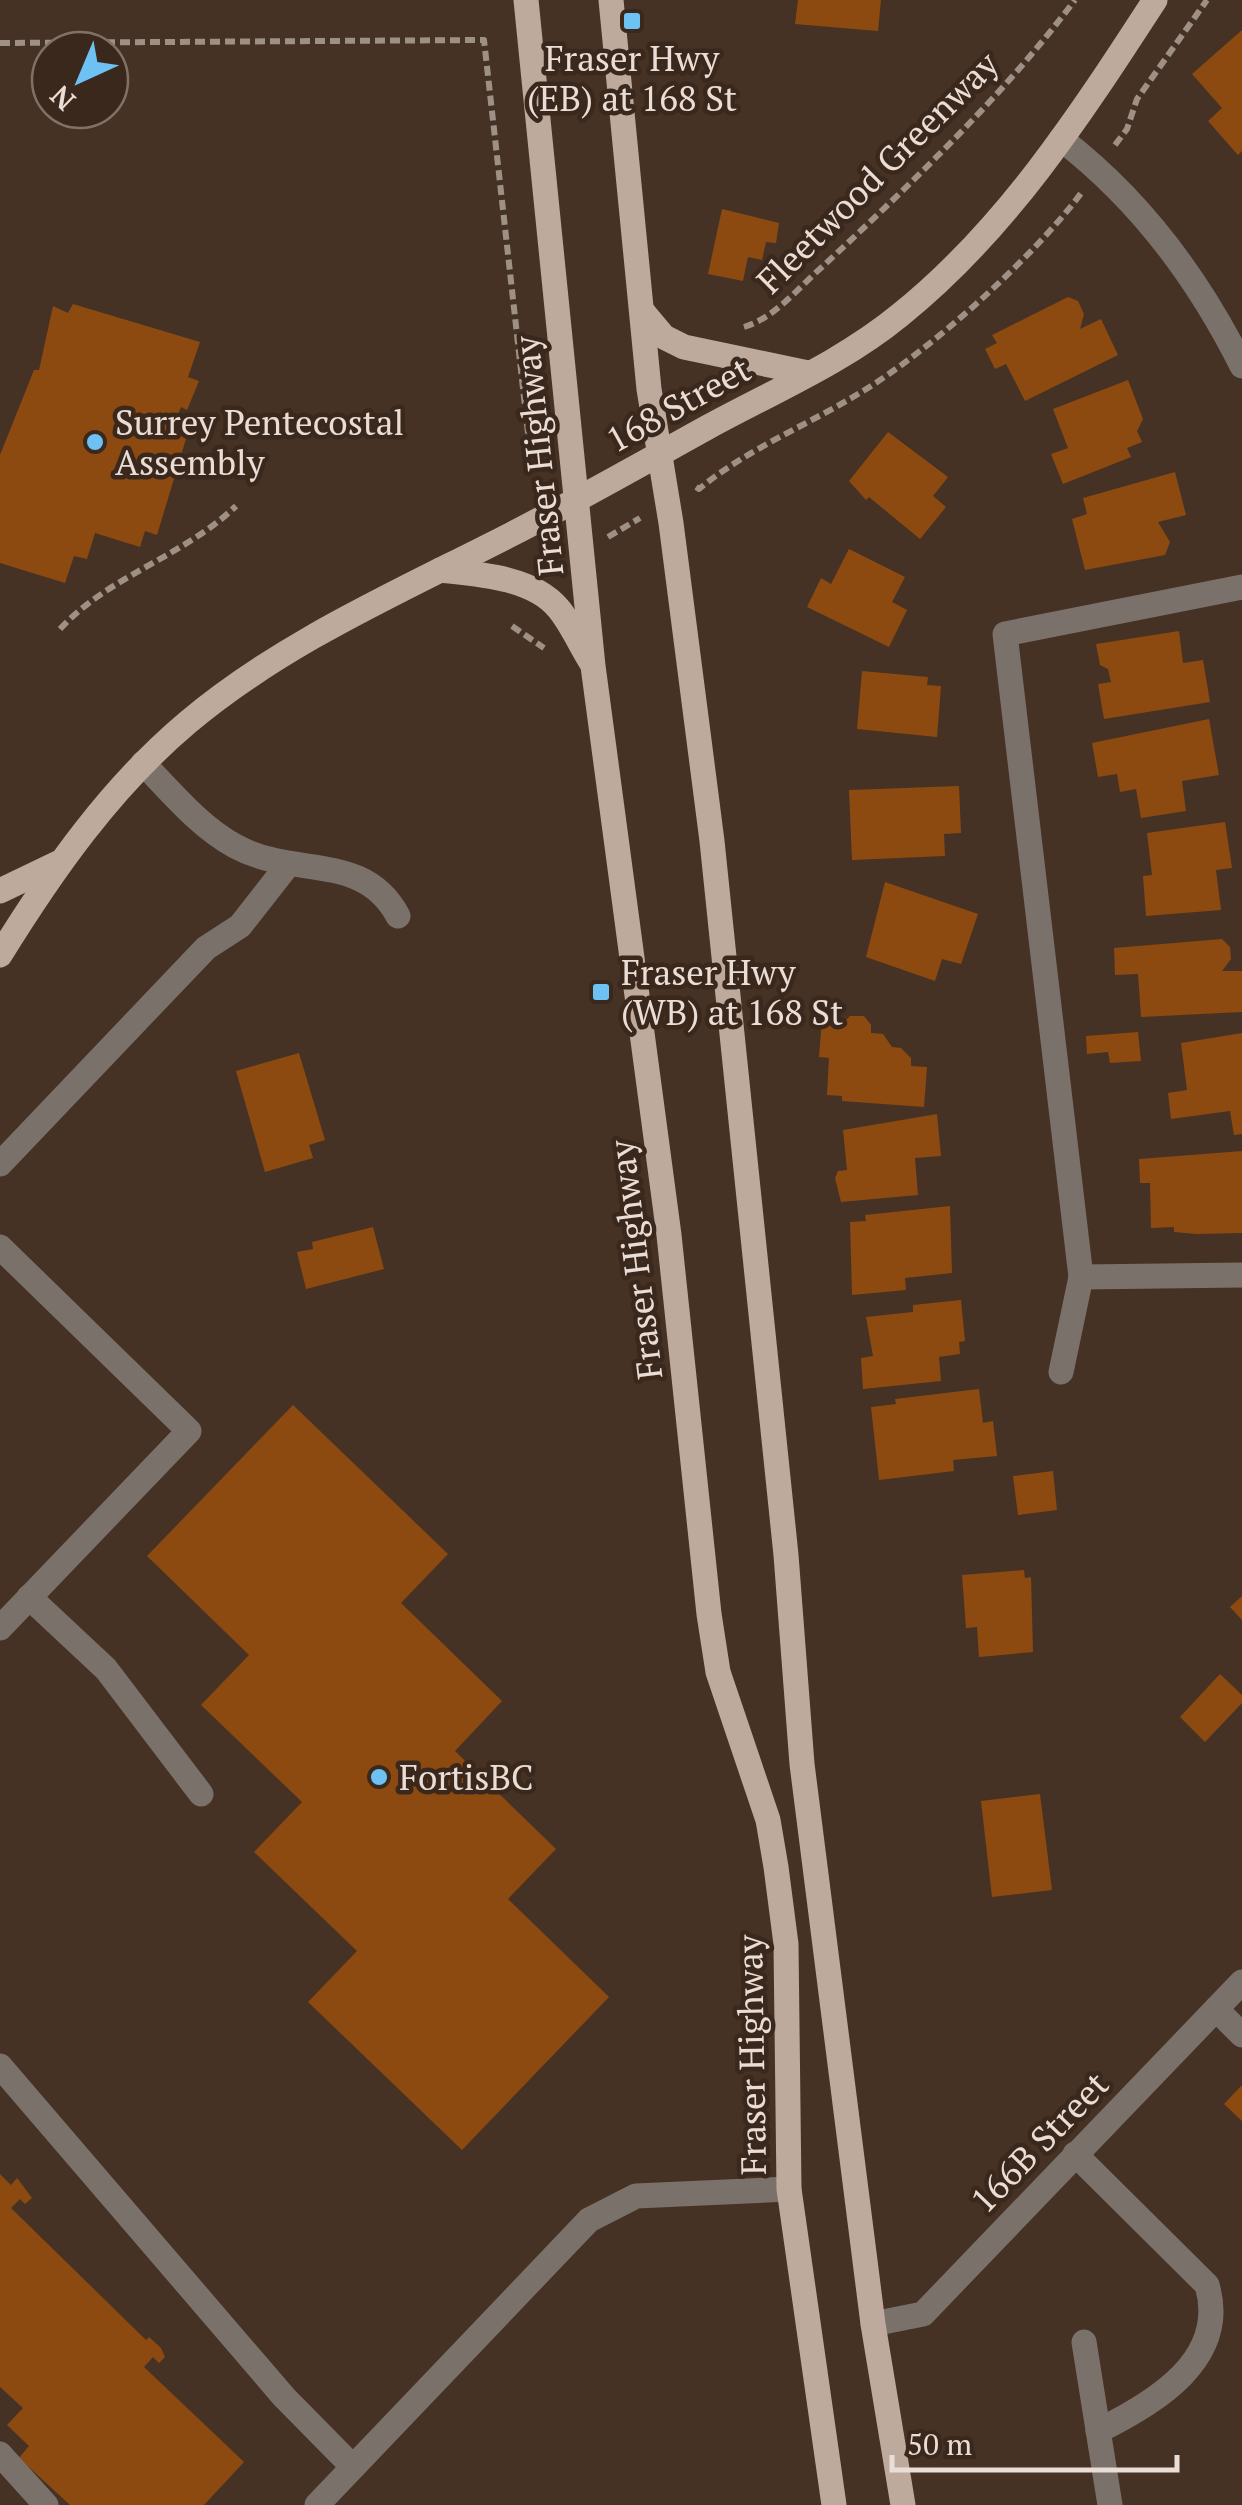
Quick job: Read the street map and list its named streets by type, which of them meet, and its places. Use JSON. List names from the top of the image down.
{
  "streets": {
    "main road": ["168 Street", "Fraser Highway"],
    "street": ["166B Street"],
    "path": ["Fleetwood Greenway"]
  },
  "crossings": [
    ["168 Street", "Fraser Highway"]
  ],
  "places": {
    "transit": ["Fraser Hwy (EB) at 168 St", "Fraser Hwy (WB) at 168 St"],
    "other": ["Surrey Pentecostal Assembly", "FortisBC"]
  },
  "scale_bar": "50 m",
  "north": "bottom left"
}
